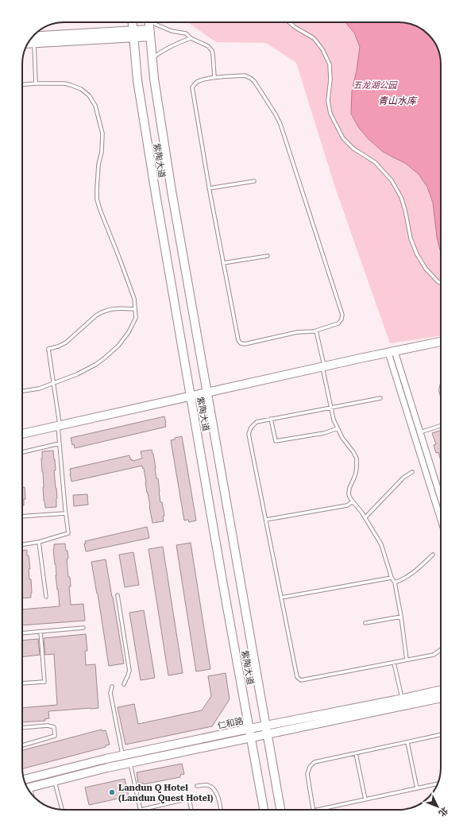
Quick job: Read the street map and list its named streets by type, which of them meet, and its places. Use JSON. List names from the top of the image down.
{
  "streets": {
    "main road": ["紫陶大道", "仁和路"]
  },
  "crossings": [
    ["紫陶大道", "仁和路"]
  ],
  "water": ["青山水库"],
  "parks": ["五龙湖公园"],
  "places": ["Landun Q Hotel (Landun Quest Hotel)"],
  "north": "bottom right"
}
